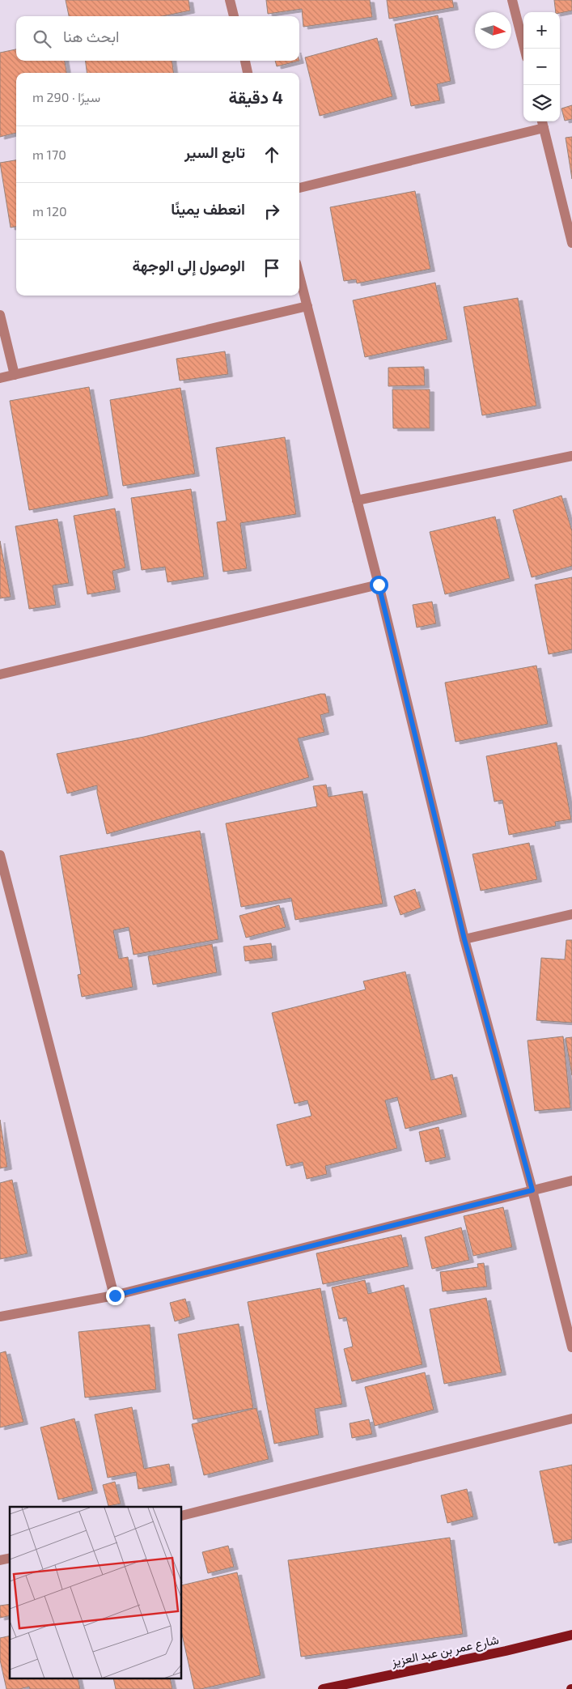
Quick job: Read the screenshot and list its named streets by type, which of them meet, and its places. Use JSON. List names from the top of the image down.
{
  "streets": {
    "main road": ["شارع عمر بن عبد العزيز"]
  },
  "north": "right",
  "page": {
    "map_buttons": ["+", "−"],
    "search": "ابحث هنا",
    "heading": ["4 دقيقة", "سيرًا · 290 m"],
    "list": [
      ["تابع السير", "170 m"],
      ["انعطف يمينًا", "120 m"],
      "الوصول إلى الوجهة"
    ]
  }
}
